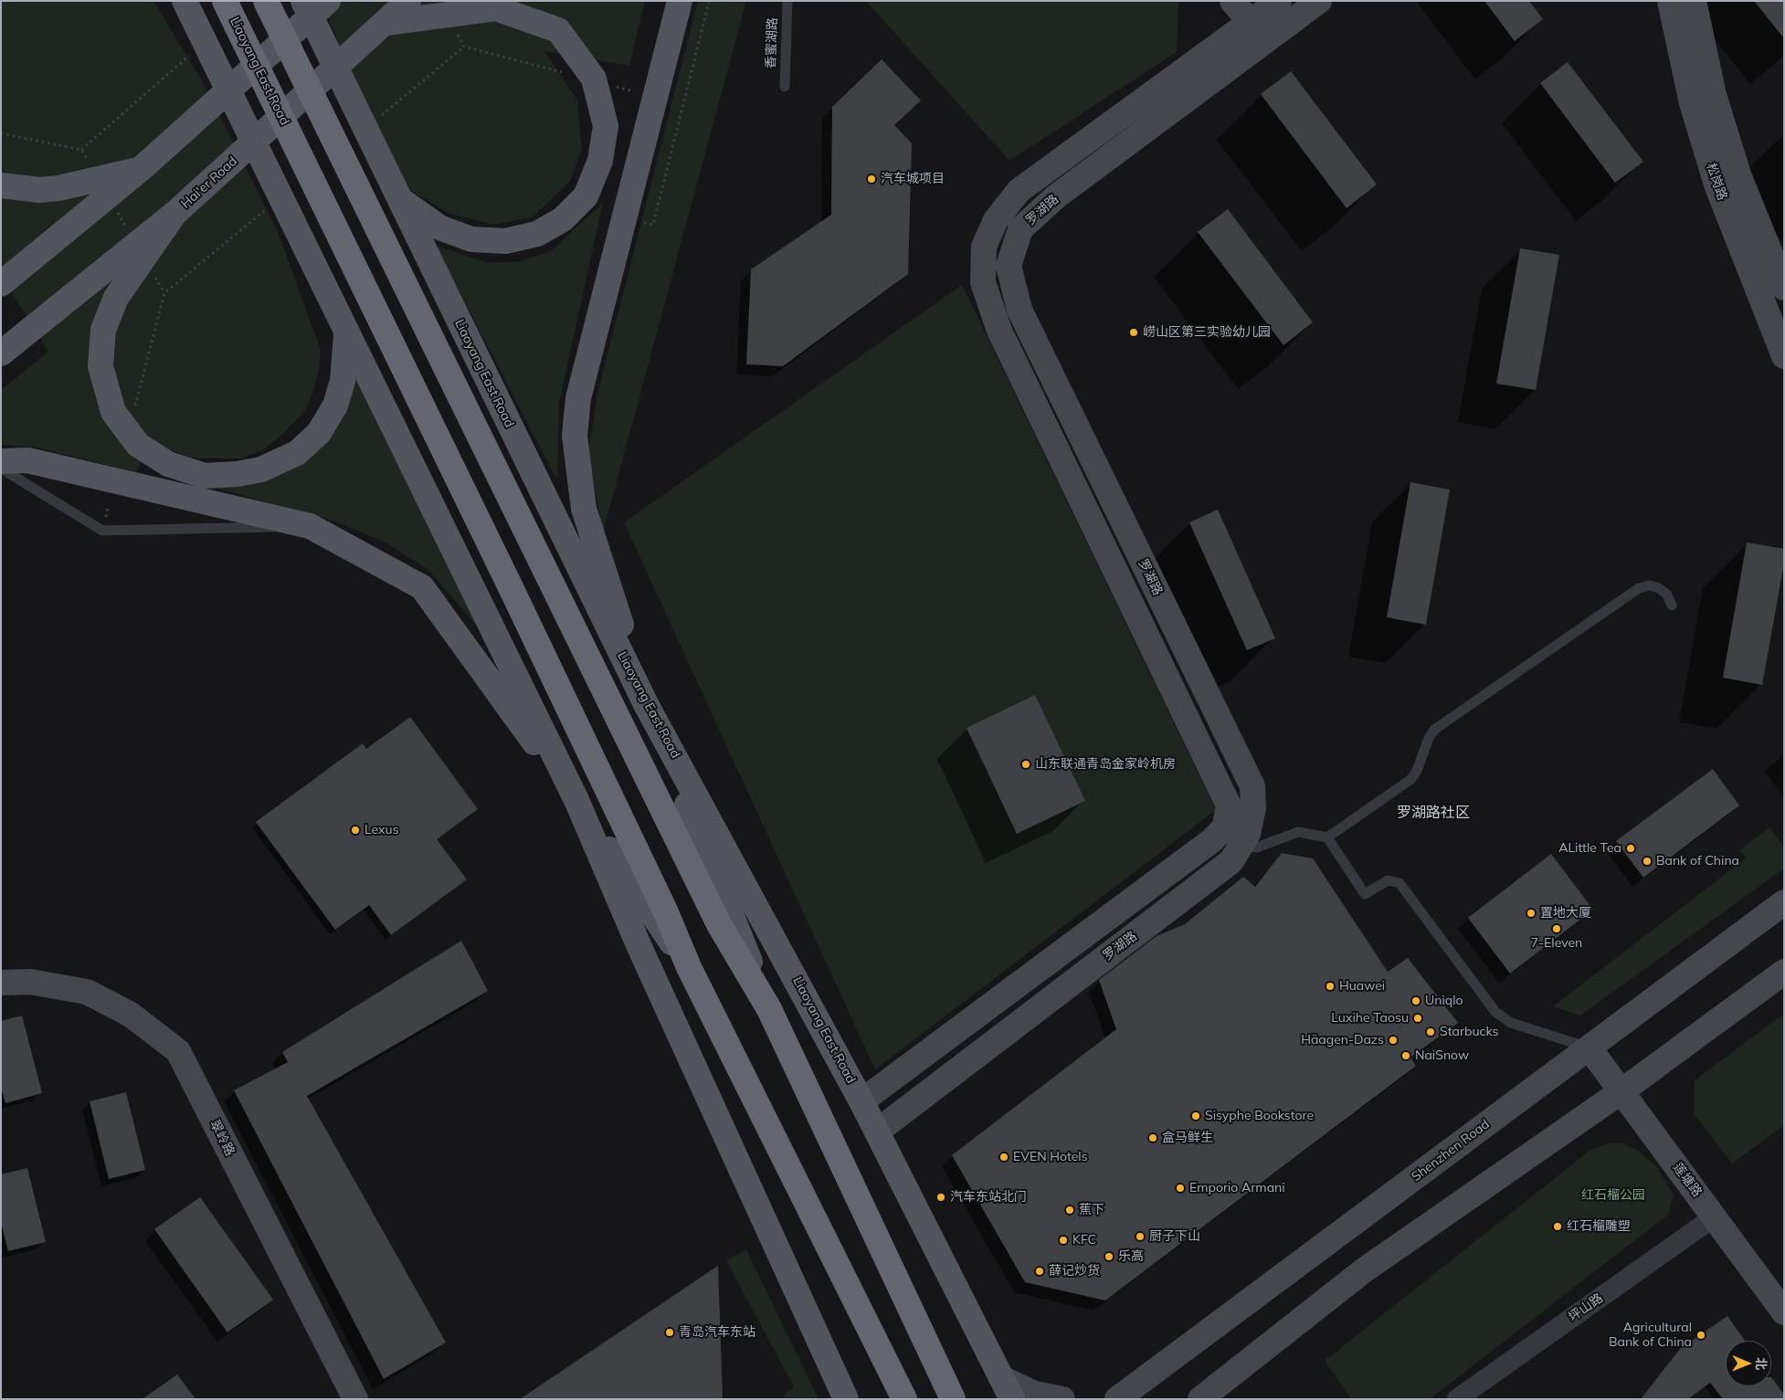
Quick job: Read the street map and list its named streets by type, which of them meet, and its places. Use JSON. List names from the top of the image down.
{
  "streets": {
    "highway": ["Liaoyang East Road"],
    "main road": ["Hai'er Road"],
    "street": [
      "松岗路",
      "罗湖路",
      "翠岭路",
      "Shenzhen Road",
      "莲塘路",
      "坪山路"
    ],
    "lane": ["香蜜湖路"]
  },
  "crossings": [
    ["Liaoyang East Road", "罗湖路"],
    ["Shenzhen Road", "莲塘路"],
    ["莲塘路", "坪山路"]
  ],
  "districts": ["罗湖路社区"],
  "parks": ["红石榴公园"],
  "places": [
    "汽车城项目",
    "崂山区第三实验幼儿园",
    "山东联通青岛金家岭机房",
    "Lexus",
    "ALittle Tea",
    "Bank of China",
    "置地大厦",
    "7-Eleven",
    "Huawei",
    "Uniqlo",
    "Luxihe Taosu",
    "Starbucks",
    "Häagen-Dazs",
    "NaiSnow",
    "Sisyphe Bookstore",
    "盒马鲜生",
    "EVEN Hotels",
    "Emporio Armani",
    "汽车东站北门",
    "蕉下",
    "红石榴雕塑",
    "厨子下山",
    "KFC",
    "乐高",
    "薛记炒货",
    "青岛汽车东站",
    "Agricultural Bank of China"
  ],
  "north": "right"
}
